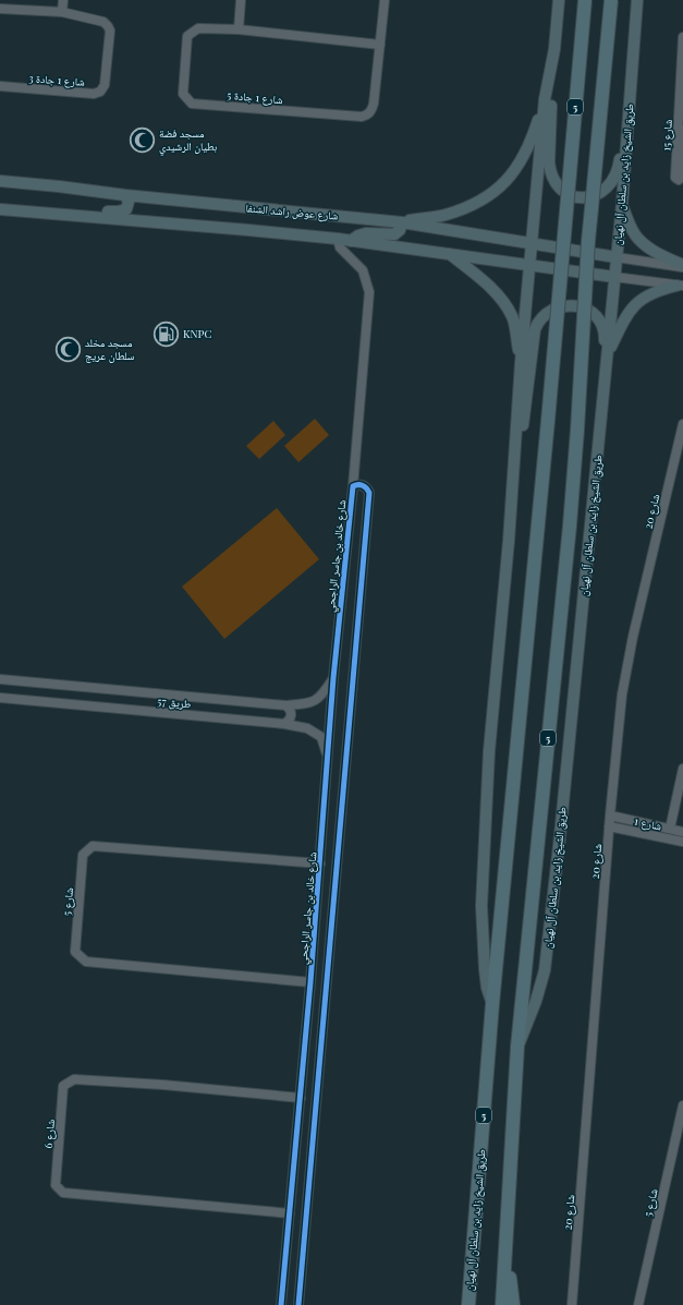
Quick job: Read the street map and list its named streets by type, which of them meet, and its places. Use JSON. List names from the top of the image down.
{
  "streets": {
    "highway": ["5", "طريق الشيخ زايد بن سلطان آل نهيان"],
    "main road": ["شارع عوض راشد الشنفا"],
    "street": [
      "شارع 1 جادة 3",
      "شارع 1 جادة 5",
      "شارع 15",
      "شارع 20",
      "شارع خالد بن جاسر الراجحي",
      "طريق 57",
      "شارع 1",
      "شارع 5",
      "شارع 6"
    ]
  },
  "crossings": [
    ["طريق الشيخ زايد بن سلطان آل نهيان", "شارع عوض راشد الشنفا"],
    ["شارع عوض راشد الشنفا", "شارع خالد بن جاسر الراجحي"],
    ["شارع 20", "شارع 1"],
    ["شارع خالد بن جاسر الراجحي", "طريق 57"],
    ["شارع خالد بن جاسر الراجحي", "شارع 5"],
    ["شارع خالد بن جاسر الراجحي", "شارع 6"]
  ],
  "places": {
    "mosque": ["مسجد فضة بطيان الرشيدي", "مسجد مخلد سلطان عريج"],
    "fuel station": ["KNPC"]
  }
}
